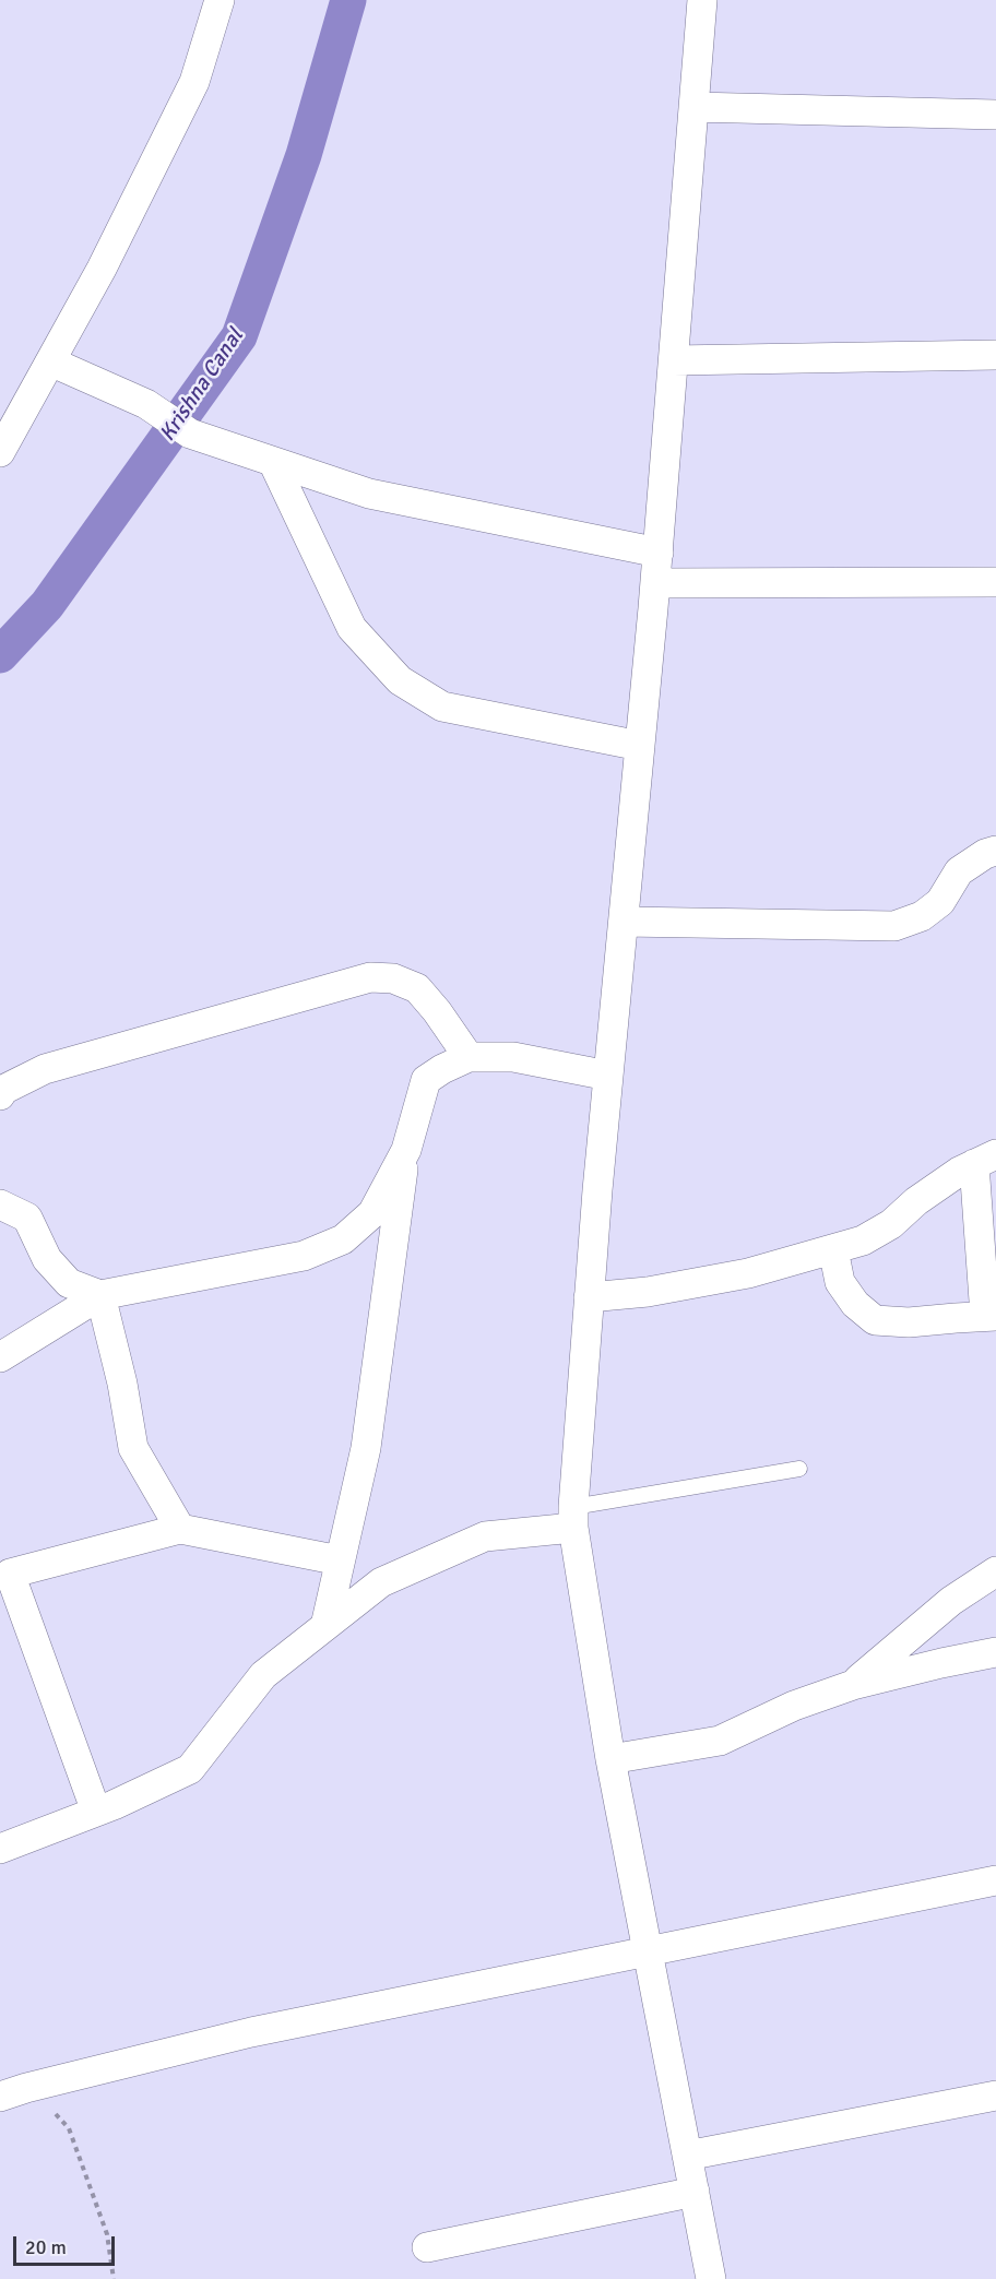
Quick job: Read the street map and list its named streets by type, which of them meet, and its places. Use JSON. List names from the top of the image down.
{
  "water": ["Krishna Canal"],
  "scale_bar": "20 m"
}
